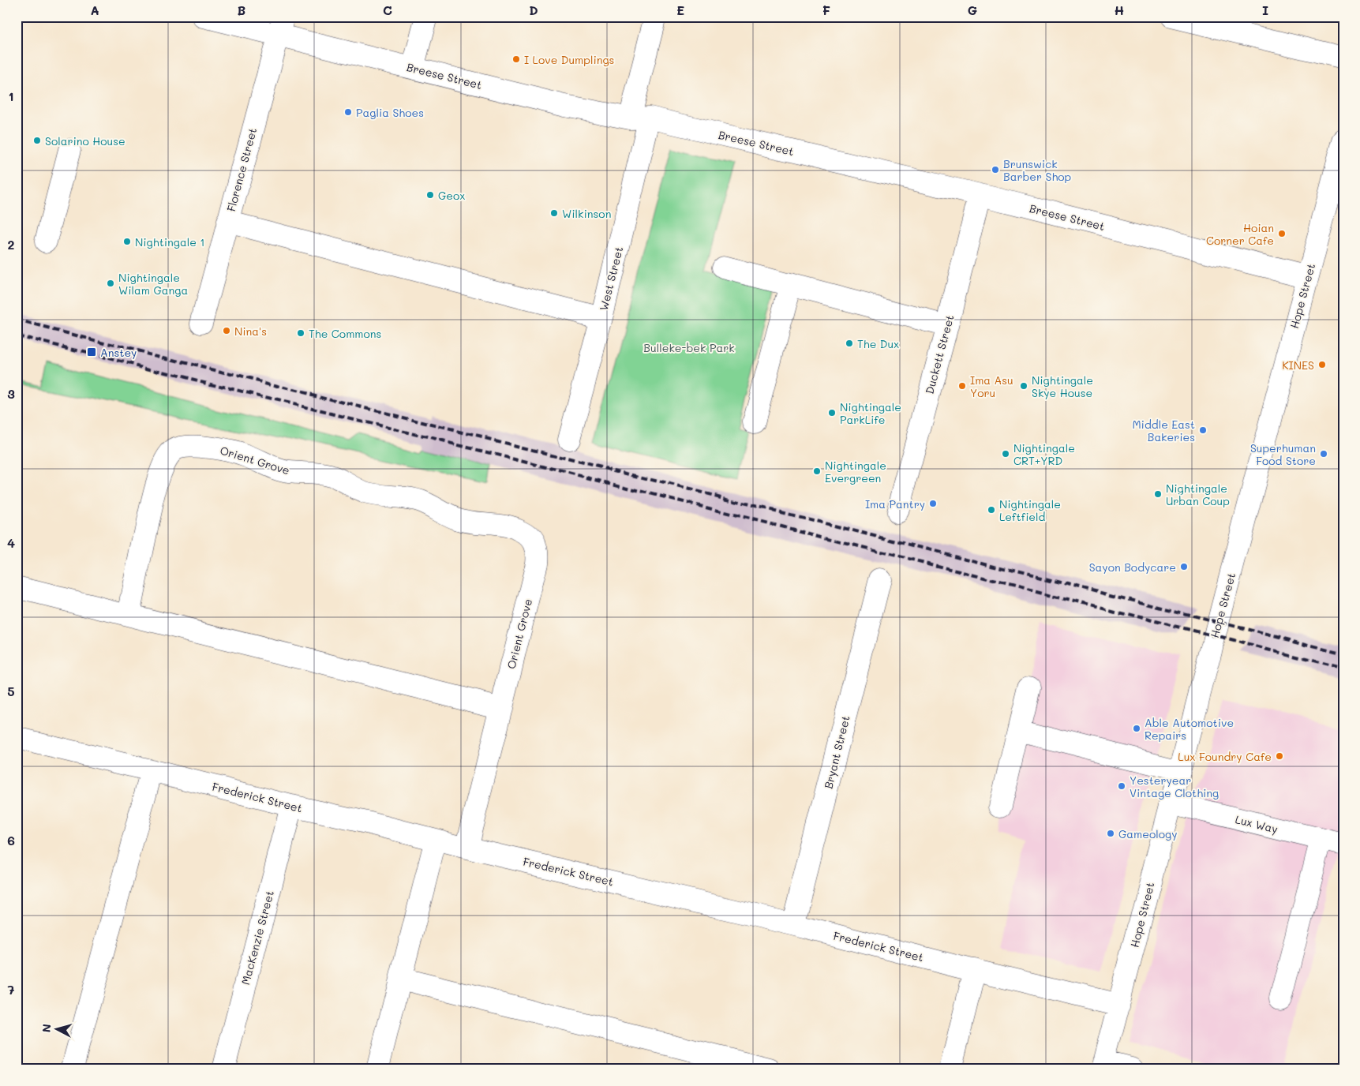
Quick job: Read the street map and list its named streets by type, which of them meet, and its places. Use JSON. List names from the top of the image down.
{
  "streets": {
    "street": [
      "Breese Street",
      "Florence Street",
      "West Street",
      "Hope Street",
      "Duckett Street",
      "Orient Grove",
      "Bryant Street",
      "Frederick Street",
      "Lux Way",
      "MacKenzie Street"
    ]
  },
  "crossings": [
    ["Breese Street", "Florence Street"],
    ["Breese Street", "West Street"],
    ["Breese Street", "Hope Street"],
    ["Breese Street", "Duckett Street"],
    ["Hope Street", "Frederick Street"],
    ["Hope Street", "Lux Way"],
    ["Orient Grove", "Frederick Street"],
    ["Bryant Street", "Frederick Street"],
    ["Frederick Street", "MacKenzie Street"]
  ],
  "parks": ["Bulleke-bek Park"],
  "places": {
    "other": [
      "I Love Dumplings",
      "Paglia Shoes",
      "Solarino House",
      "Brunswick Barber Shop",
      "Geox",
      "Wilkinson",
      "Hoian Corner Cafe",
      "Nightingale 1",
      "Nightingale Wilam Ganga",
      "Nina's",
      "The Commons",
      "The Dux",
      "KINES",
      "Ima Asu Yoru",
      "Nightingale Skye House",
      "Nightingale ParkLife",
      "Middle East Bakeries",
      "Nightingale CRT+YRD",
      "Superhuman Food Store",
      "Nightingale Evergreen",
      "Nightingale Urban Coup",
      "Ima Pantry",
      "Nightingale Leftfield",
      "Sayon Bodycare",
      "Able Automotive Repairs",
      "Lux Foundry Cafe",
      "Yesteryear Vintage Clothing",
      "Gameology"
    ],
    "transit": ["Anstey"]
  },
  "north": "left",
  "grid": {
    "columns": [
      "A",
      "B",
      "C",
      "D",
      "E",
      "F",
      "G",
      "H",
      "I"
    ],
    "rows": [
      "1",
      "2",
      "3",
      "4",
      "5",
      "6",
      "7"
    ]
  }
}
